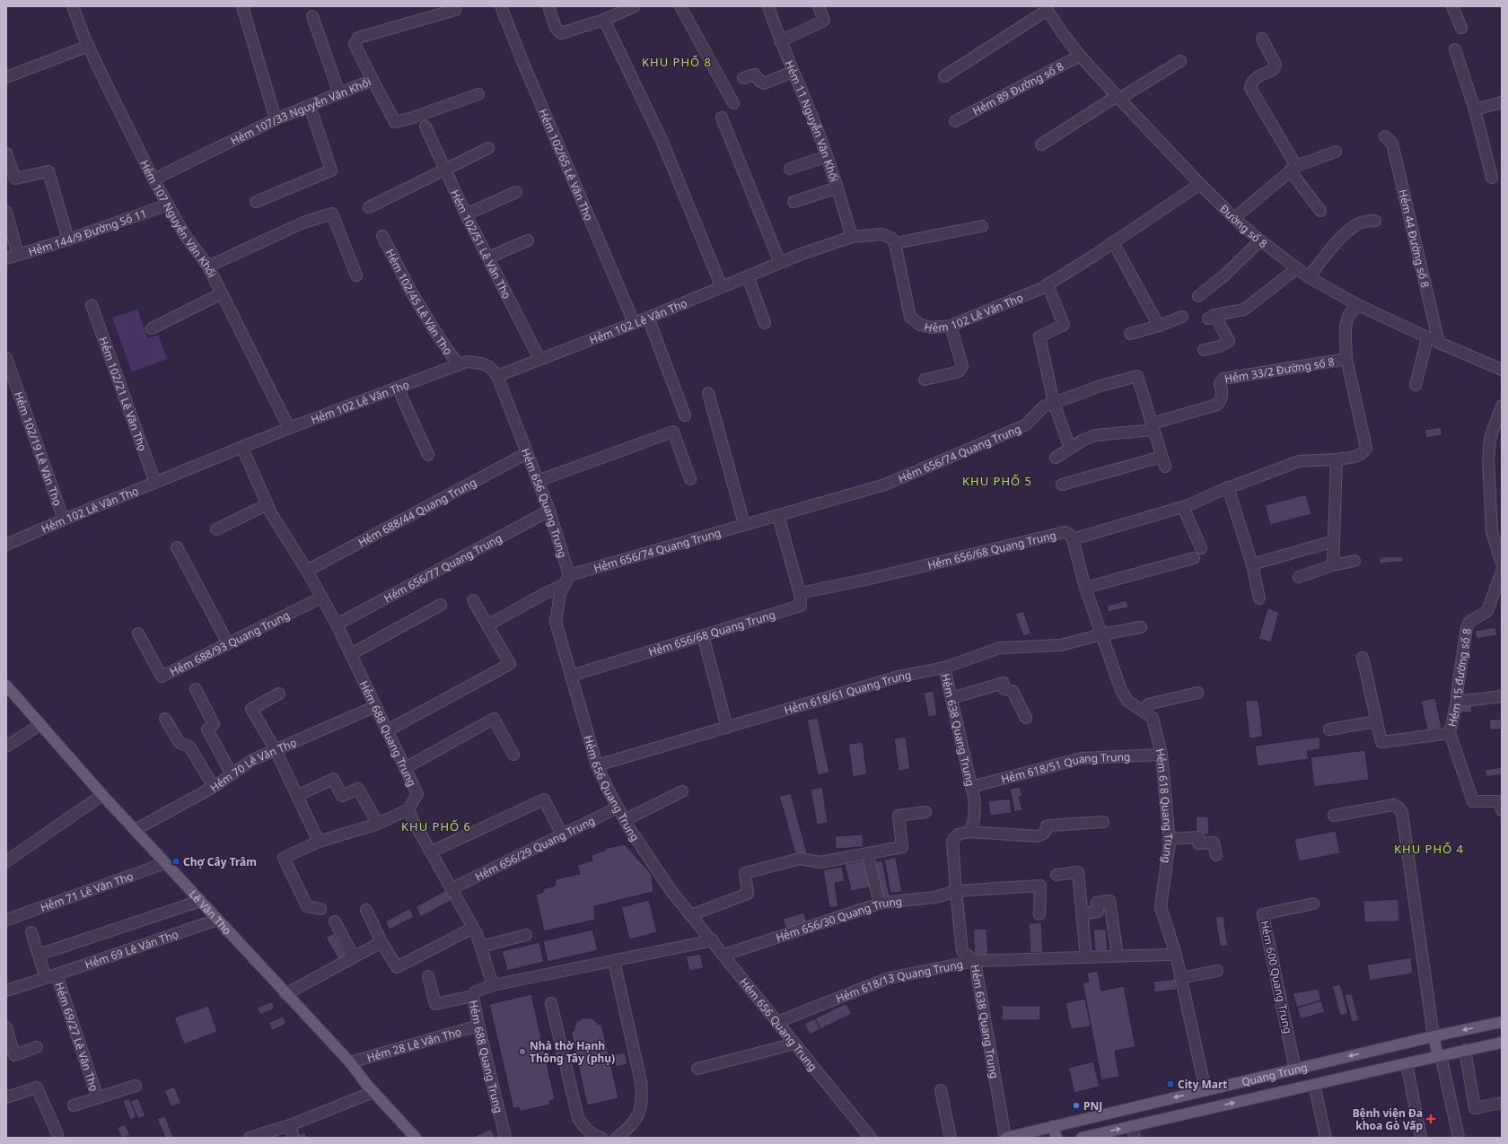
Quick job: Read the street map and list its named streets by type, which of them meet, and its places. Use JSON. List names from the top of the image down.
{
  "streets": {
    "main road": ["Lê Văn Thọ", "Quang Trung"],
    "street": [
      "Hẻm 89 Đường số 8",
      "Hẻm 107/33 Nguyễn Văn Khối",
      "Hẻm 11 Nguyễn Văn Khối",
      "Hẻm 102/65 Lê Văn Thọ",
      "Hẻm 107 Nguyễn Văn Khối",
      "Đường số 8",
      "Hẻm 144/9 Đường Số 11",
      "Hẻm 44 Đường số 8",
      "Hẻm 102/51 Lê Văn Thọ",
      "Hẻm 102/45 Lê Văn Thọ",
      "Hẻm 102 Lê Văn Thọ",
      "Hẻm 33/2 Đường số 8",
      "Hẻm 102/21 Lê Văn Thọ",
      "Hẻm 102/19 Lê Văn Thọ",
      "Hẻm 656/74 Quang Trung",
      "Hẻm 656 Quang Trung",
      "Hẻm 688/44 Quang Trung",
      "Hẻm 656/68 Quang Trung",
      "Hẻm 656/77 Quang Trung",
      "Hẻm 688/93 Quang Trung",
      "Hẻm 15 đường số 8",
      "Hẻm 618/61 Quang Trung",
      "Hẻm 638 Quang Trung",
      "Hẻm 688 Quang Trung",
      "Hẻm 70 Lê Văn Thọ",
      "Hẻm 618/51 Quang Trung",
      "Hẻm 618 Quang Trung",
      "Hẻm 656/29 Quang Trung",
      "Hẻm 71 Lê Văn Thọ",
      "Hẻm 656/30 Quang Trung",
      "Hẻm 69 Lê Văn Thọ",
      "Hẻm 600 Quang Trung",
      "Hẻm 618/13 Quang Trung",
      "Hẻm 69/27 Lê Văn Thọ",
      "Hẻm 28 Lê Văn Thọ"
    ]
  },
  "crossings": [
    ["Hẻm 89 Đường số 8", "Đường số 8"],
    ["Hẻm 107/33 Nguyễn Văn Khối", "Hẻm 107 Nguyễn Văn Khối"],
    ["Hẻm 11 Nguyễn Văn Khối", "Hẻm 102 Lê Văn Thọ"],
    ["Hẻm 102/65 Lê Văn Thọ", "Hẻm 102 Lê Văn Thọ"],
    ["Hẻm 107 Nguyễn Văn Khối", "Hẻm 144/9 Đường Số 11"],
    ["Hẻm 107 Nguyễn Văn Khối", "Hẻm 102 Lê Văn Thọ"],
    ["Đường số 8", "Hẻm 44 Đường số 8"],
    ["Đường số 8", "Hẻm 102 Lê Văn Thọ"],
    ["Hẻm 102/51 Lê Văn Thọ", "Hẻm 102 Lê Văn Thọ"],
    ["Hẻm 102/45 Lê Văn Thọ", "Hẻm 102 Lê Văn Thọ"],
    ["Hẻm 102 Lê Văn Thọ", "Hẻm 102/21 Lê Văn Thọ"],
    ["Hẻm 102 Lê Văn Thọ", "Hẻm 102/19 Lê Văn Thọ"],
    ["Hẻm 102 Lê Văn Thọ", "Hẻm 656 Quang Trung"],
    ["Hẻm 102 Lê Văn Thọ", "Hẻm 688 Quang Trung"],
    ["Hẻm 33/2 Đường số 8", "Hẻm 656/74 Quang Trung"],
    ["Hẻm 33/2 Đường số 8", "Hẻm 656/68 Quang Trung"],
    ["Hẻm 656/74 Quang Trung", "Hẻm 656 Quang Trung"],
    ["Hẻm 656 Quang Trung", "Hẻm 688/44 Quang Trung"],
    ["Hẻm 656 Quang Trung", "Hẻm 656/68 Quang Trung"],
    ["Hẻm 656 Quang Trung", "Hẻm 656/77 Quang Trung"],
    ["Hẻm 656 Quang Trung", "Hẻm 618/61 Quang Trung"],
    ["Hẻm 656 Quang Trung", "Hẻm 688 Quang Trung"],
    ["Hẻm 656 Quang Trung", "Hẻm 656/29 Quang Trung"],
    ["Hẻm 656 Quang Trung", "Hẻm 656/30 Quang Trung"],
    ["Hẻm 656 Quang Trung", "Hẻm 618/13 Quang Trung"],
    ["Hẻm 688/44 Quang Trung", "Hẻm 688 Quang Trung"],
    ["Hẻm 656/68 Quang Trung", "Hẻm 618 Quang Trung"],
    ["Hẻm 656/77 Quang Trung", "Hẻm 688 Quang Trung"],
    ["Hẻm 688/93 Quang Trung", "Hẻm 688 Quang Trung"],
    ["Hẻm 618/61 Quang Trung", "Hẻm 638 Quang Trung"],
    ["Hẻm 618/61 Quang Trung", "Hẻm 618 Quang Trung"],
    ["Hẻm 638 Quang Trung", "Hẻm 618/51 Quang Trung"],
    ["Hẻm 638 Quang Trung", "Hẻm 656/30 Quang Trung"],
    ["Hẻm 638 Quang Trung", "Hẻm 618/13 Quang Trung"],
    ["Hẻm 638 Quang Trung", "Quang Trung"],
    ["Hẻm 688 Quang Trung", "Hẻm 70 Lê Văn Thọ"],
    ["Hẻm 688 Quang Trung", "Hẻm 28 Lê Văn Thọ"],
    ["Hẻm 70 Lê Văn Thọ", "Lê Văn Thọ"],
    ["Hẻm 618/51 Quang Trung", "Hẻm 618 Quang Trung"],
    ["Hẻm 618 Quang Trung", "Hẻm 618/13 Quang Trung"],
    ["Hẻm 618 Quang Trung", "Quang Trung"],
    ["Hẻm 71 Lê Văn Thọ", "Lê Văn Thọ"],
    ["Lê Văn Thọ", "Hẻm 69 Lê Văn Thọ"],
    ["Lê Văn Thọ", "Hẻm 28 Lê Văn Thọ"],
    ["Hẻm 69 Lê Văn Thọ", "Hẻm 69/27 Lê Văn Thọ"],
    ["Hẻm 600 Quang Trung", "Quang Trung"]
  ],
  "districts": [
    "KHU PHỐ 8",
    "KHU PHỐ 5",
    "KHU PHỐ 6",
    "KHU PHỐ 4"
  ],
  "places": {
    "transit": ["Chợ Cây Trâm", "City Mart"],
    "other": ["Nhà thờ Hạnh Thông Tây (phụ)", "PNJ"],
    "health": ["Bệnh viện Đa khoa Gò Vấp"]
  }
}
